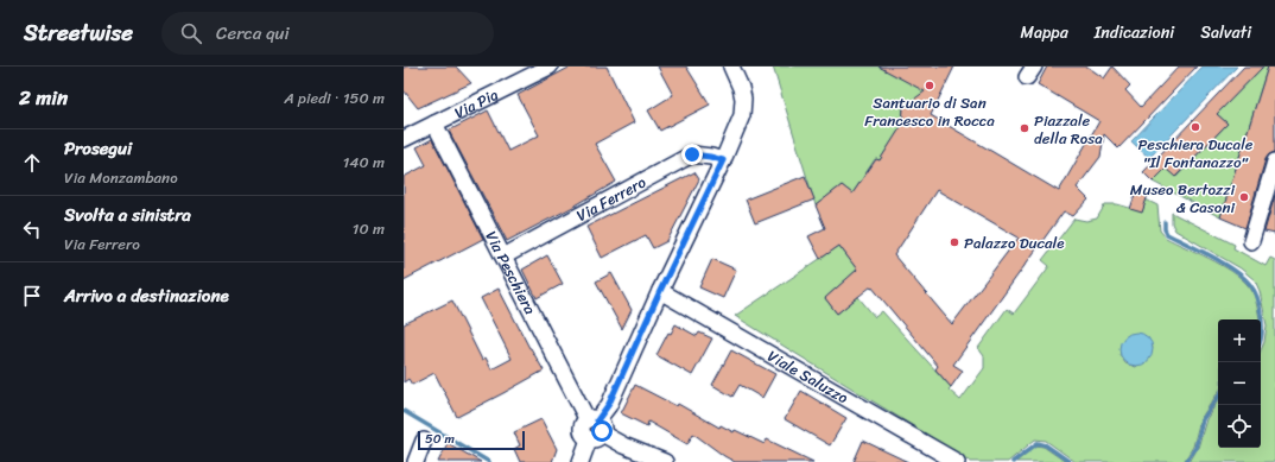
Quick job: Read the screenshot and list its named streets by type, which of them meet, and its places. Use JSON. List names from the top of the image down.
{
  "streets": {
    "street": [
      "Via Pia",
      "Via Ferrero",
      "Via Peschiera",
      "Viale Saluzzo"
    ]
  },
  "crossings": [
    ["Via Pia", "Via Peschiera"],
    ["Via Ferrero", "Via Peschiera"]
  ],
  "places": [
    "Santuario di San Francesco in Rocca",
    "Peschiera Ducale \"Il Fontanazzo\"",
    "Piazzale della Rosa",
    "Museo Bertozzi & Casoni",
    "Palazzo Ducale"
  ],
  "scale_bar": "50 m",
  "page": {
    "header": "Streetwise",
    "search": "Cerca qui",
    "nav": ["Mappa", "Indicazioni", "Salvati"],
    "heading": ["2 min", "A piedi · 150 m"],
    "list": [
      ["Prosegui", "Via Monzambano", "140 m"],
      ["Svolta a sinistra", "Via Ferrero", "10 m"],
      "Arrivo a destinazione"
    ],
    "map_buttons": ["+", "−"],
    "scale": "50 m"
  }
}
